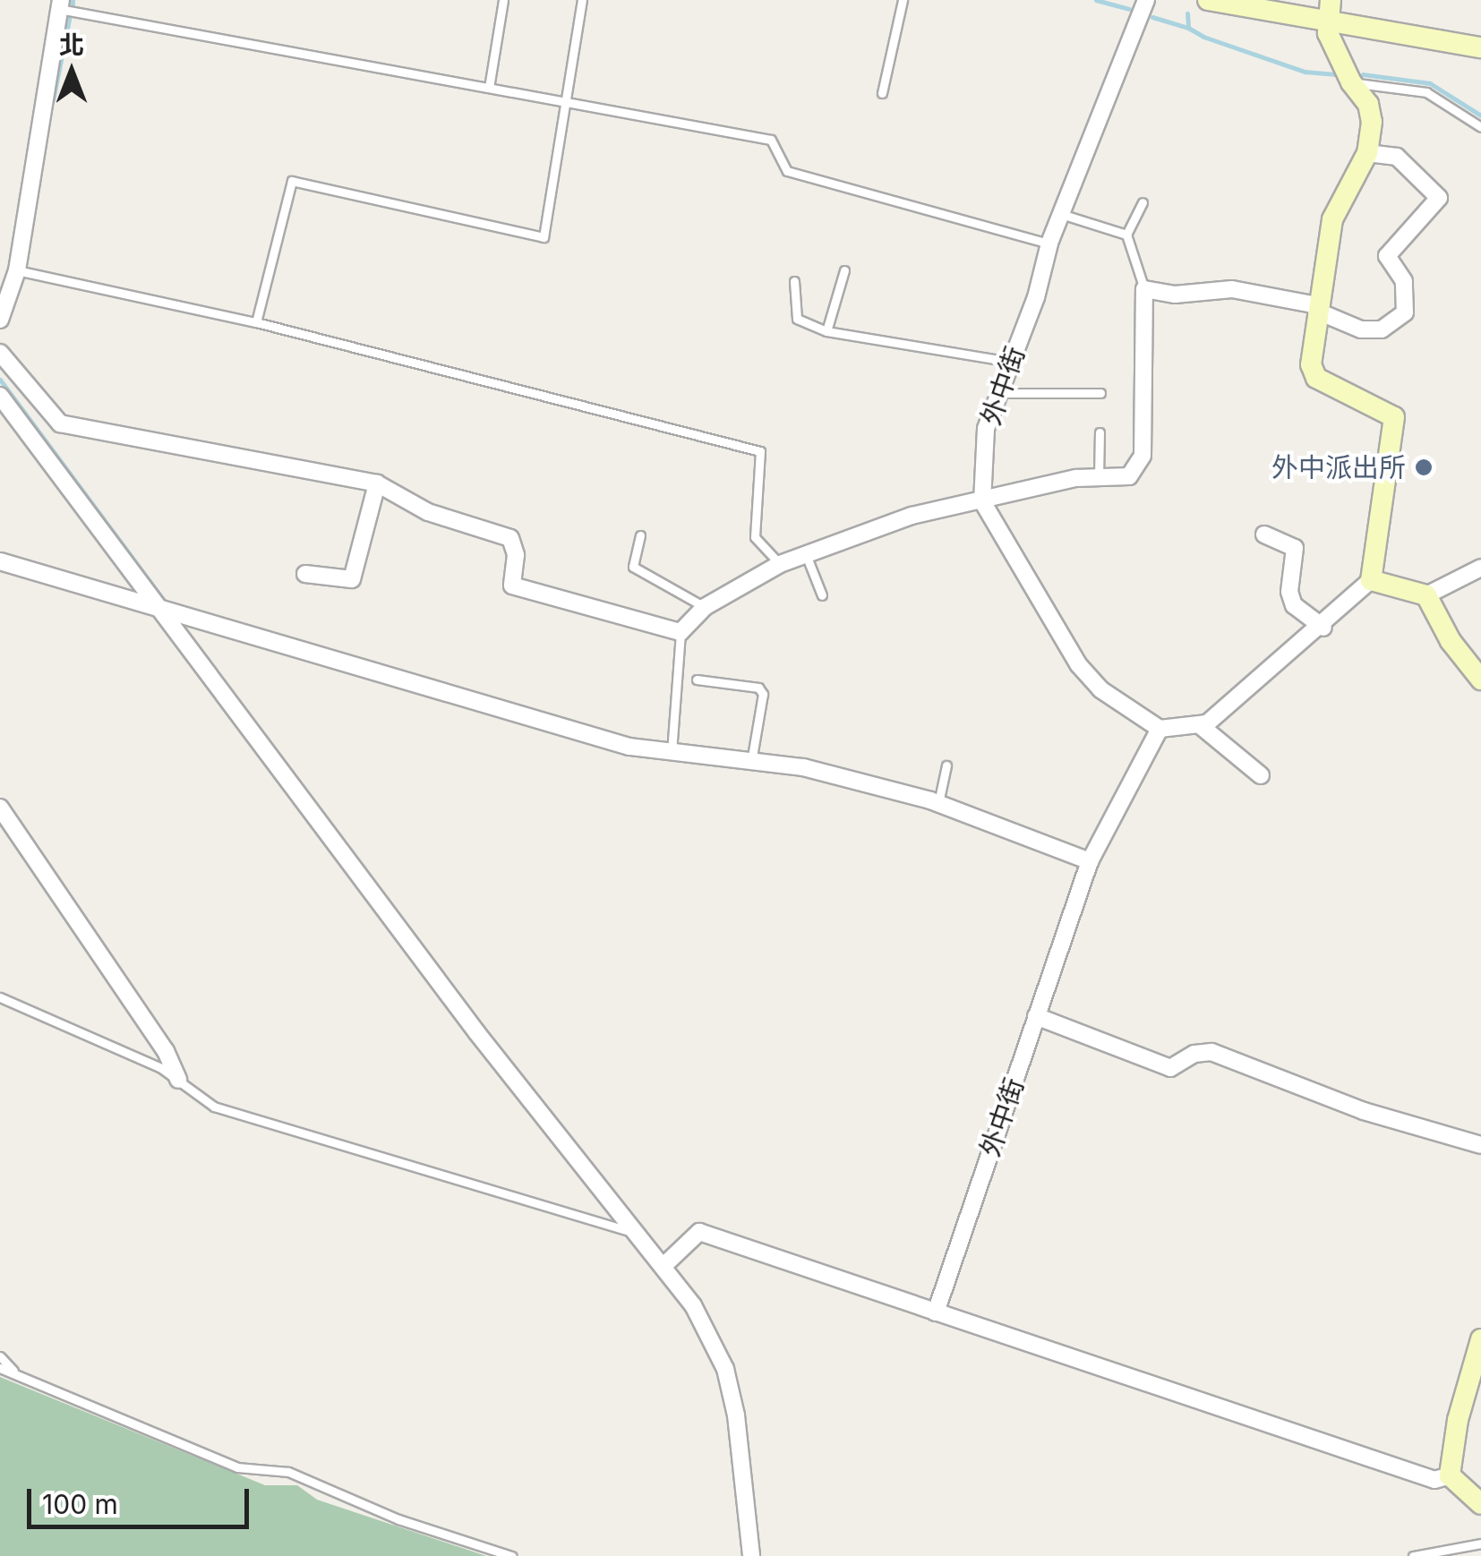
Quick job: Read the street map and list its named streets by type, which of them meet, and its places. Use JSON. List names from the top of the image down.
{
  "streets": {
    "street": ["外中街"]
  },
  "places": ["外中派出所"],
  "scale_bar": "100 m",
  "north": "top"
}
